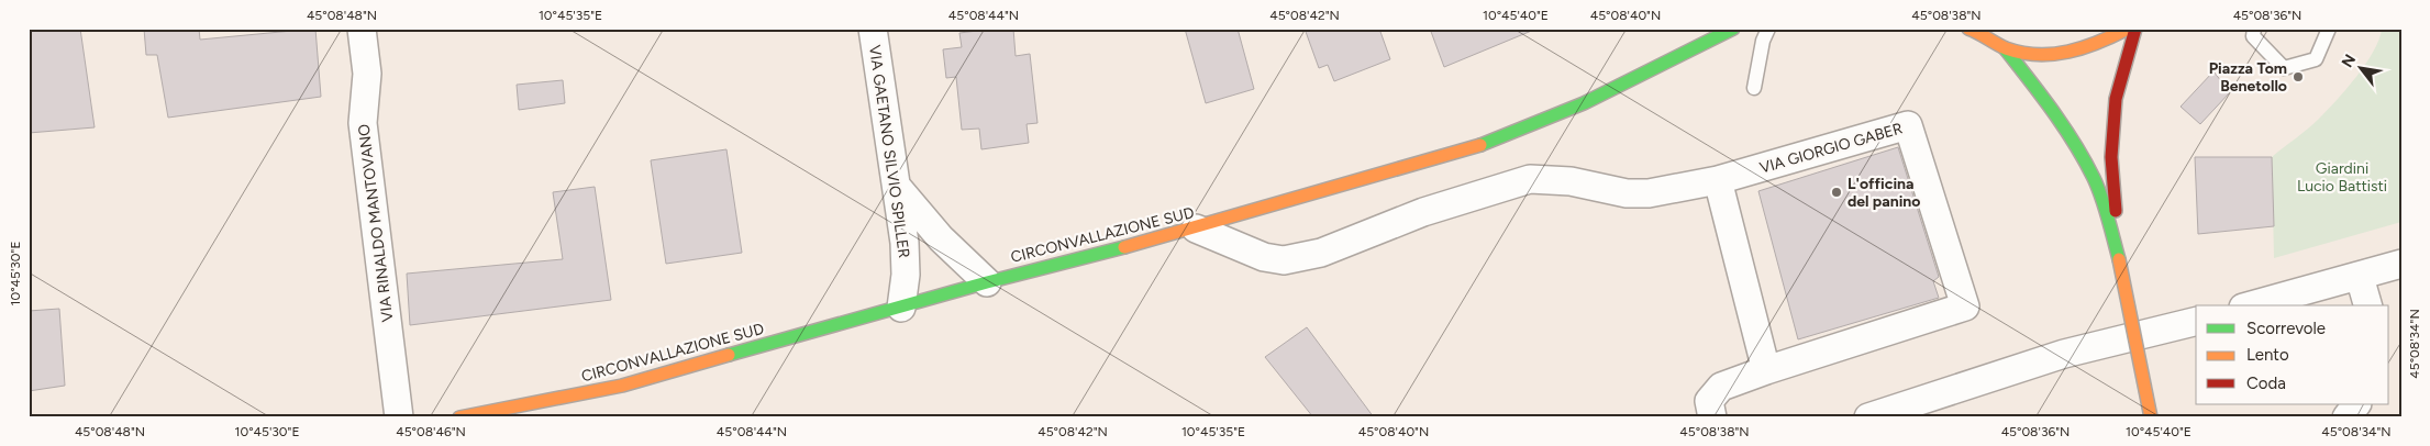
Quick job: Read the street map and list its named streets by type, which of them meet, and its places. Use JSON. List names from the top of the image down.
{
  "streets": {
    "main road": ["CIRCONVALLAZIONE SUD"],
    "street": ["VIA GIORGIO GABER", "VIA GAETANO SILVIO SPILLER", "VIA RINALDO MANTOVANO"]
  },
  "crossings": [
    ["VIA GAETANO SILVIO SPILLER", "CIRCONVALLAZIONE SUD"]
  ],
  "parks": ["Giardini Lucio Battisti"],
  "places": ["Piazza Tom Benetollo", "L'officina del panino"],
  "legend": ["Scorrevole", "Lento", "Coda"],
  "north": "top left",
  "coordinates": [
    "45°08'48\"N",
    "10°45'35\"E",
    "45°08'44\"N",
    "45°08'42\"N",
    "10°45'40\"E",
    "45°08'40\"N",
    "45°08'38\"N",
    "45°08'36\"N",
    "10°45'30\"E",
    "45°08'34\"N",
    "45°08'46\"N"
  ]
}
